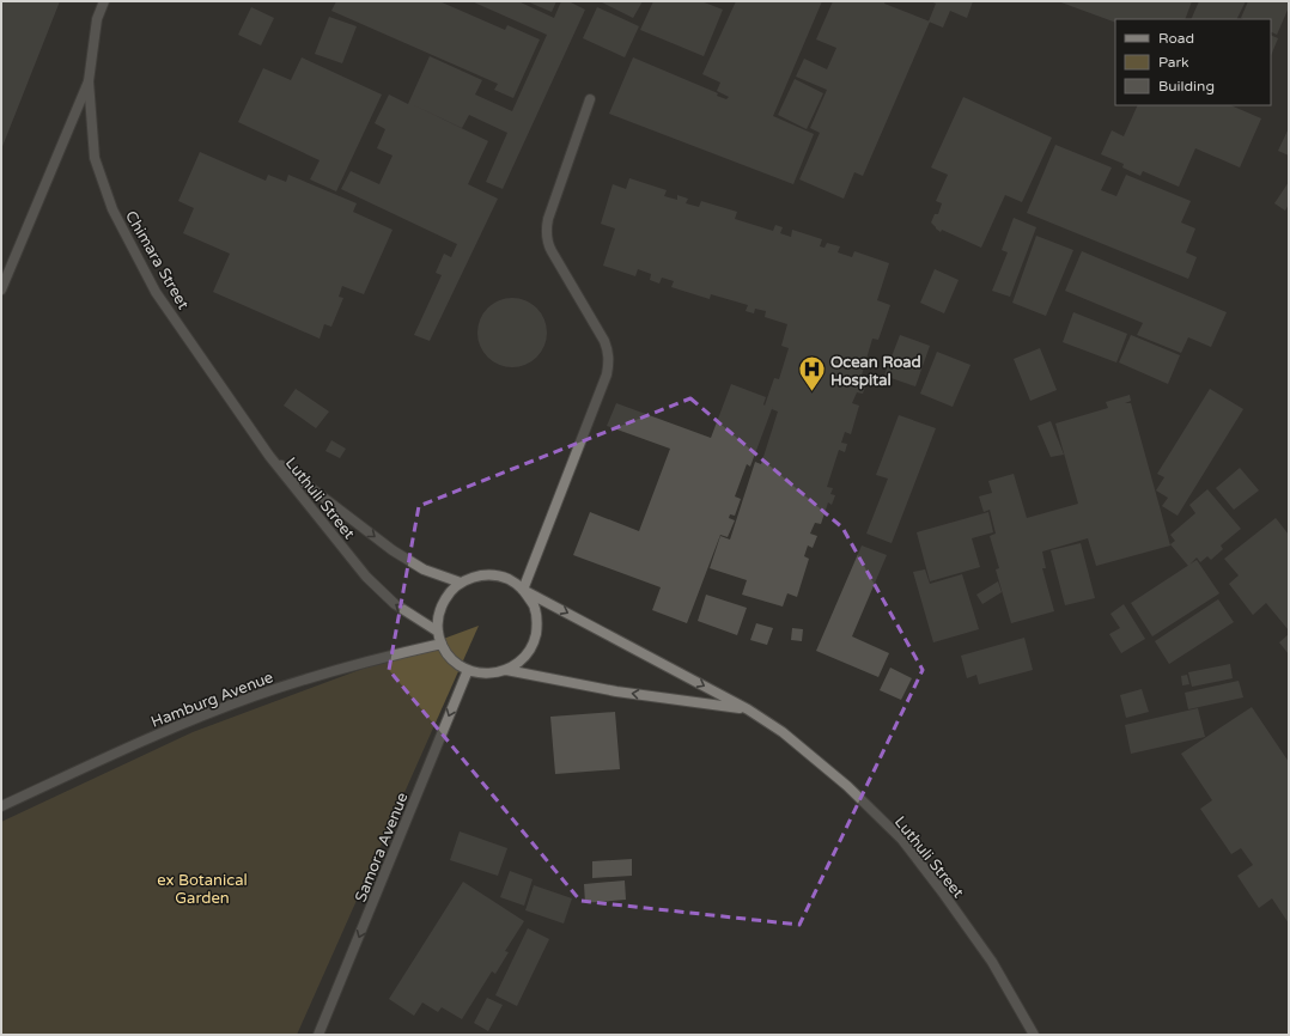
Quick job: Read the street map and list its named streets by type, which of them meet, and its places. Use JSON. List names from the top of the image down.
{
  "streets": {
    "street": [
      "Chimara Street",
      "Luthuli Street",
      "Hamburg Avenue",
      "Samora Avenue"
    ]
  },
  "crossings": [
    ["Chimara Street", "Luthuli Street"],
    ["Luthuli Street", "Hamburg Avenue"],
    ["Luthuli Street", "Samora Avenue"],
    ["Hamburg Avenue", "Samora Avenue"]
  ],
  "one_way": ["Samora Avenue"],
  "parks": ["ex Botanical Garden"],
  "places": {
    "hospital": ["Ocean Road Hospital"]
  },
  "legend": ["Road", "Park", "Building"]
}
